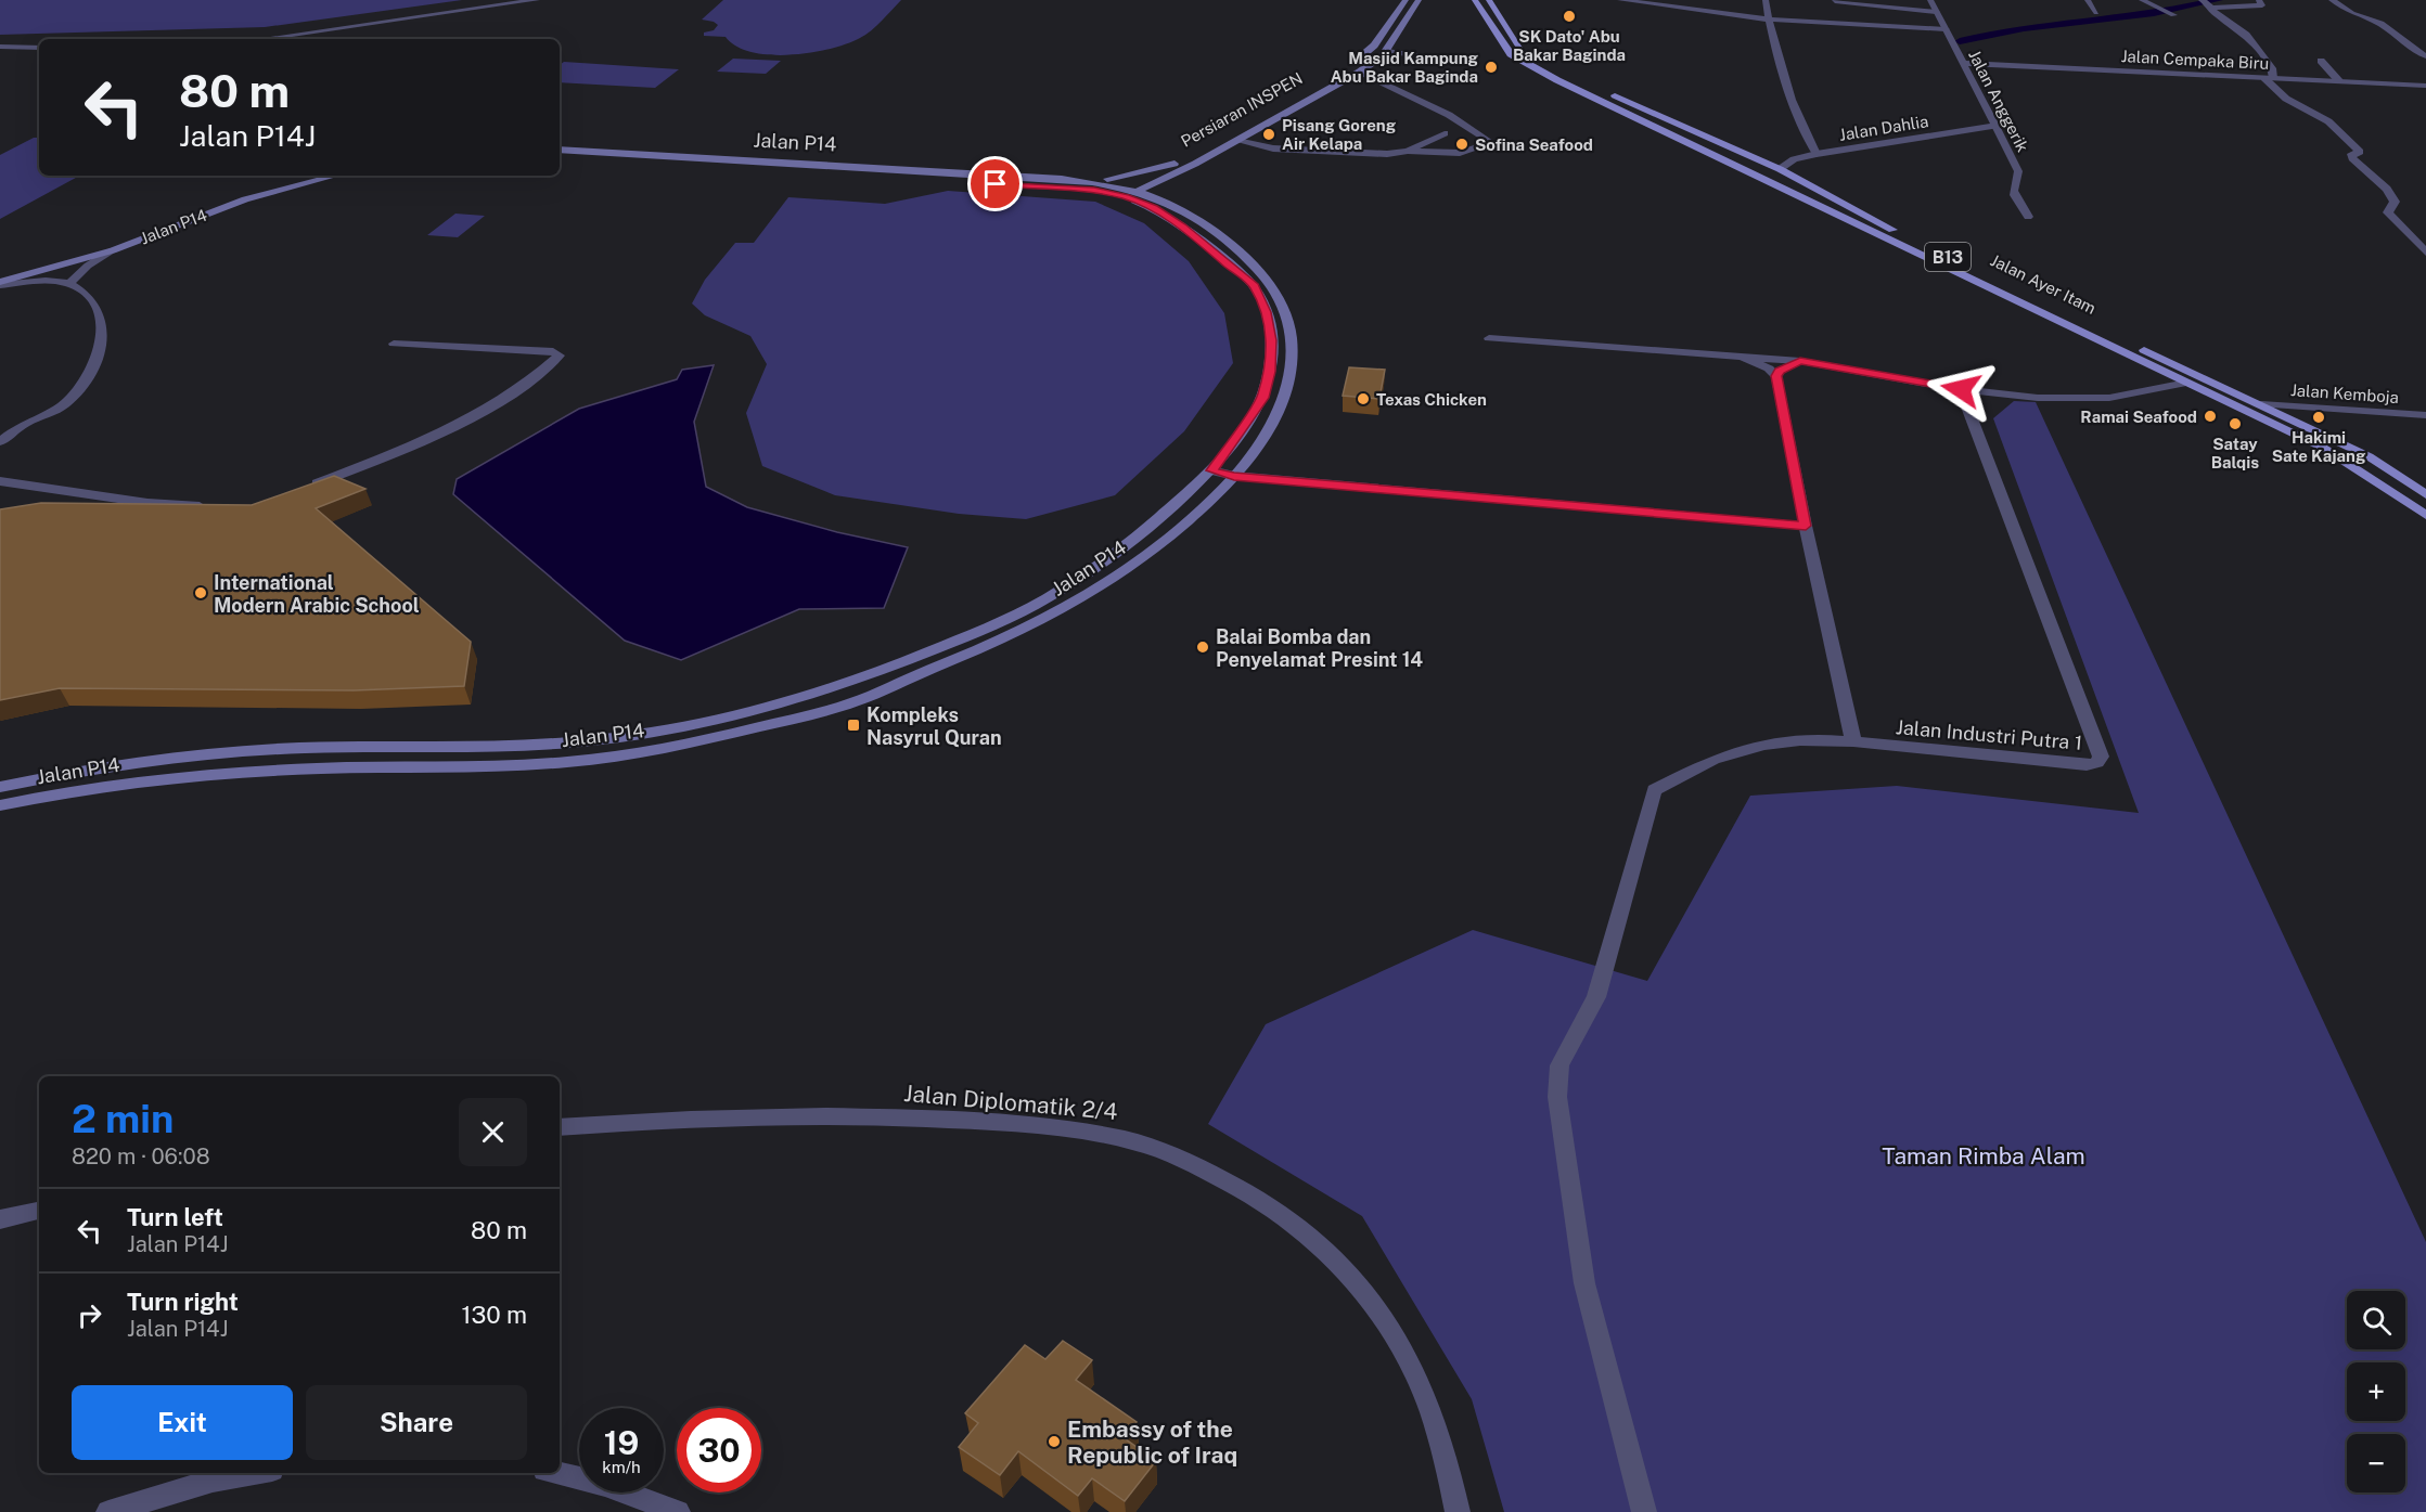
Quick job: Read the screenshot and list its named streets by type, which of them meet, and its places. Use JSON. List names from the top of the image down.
{
  "streets": {
    "main road": [
      "Persiaran INSPEN",
      "Jalan P14",
      "B13",
      "Jalan Ayer Itam"
    ],
    "street": [
      "Jalan Cempaka Biru",
      "Jalan Anggerik",
      "Jalan Dahlia",
      "Jalan Kemboja",
      "Jalan Industri Putra 1",
      "Jalan Diplomatik 2/4"
    ]
  },
  "crossings": [
    ["Jalan Cempaka Biru", "Jalan Anggerik"],
    ["Jalan Anggerik", "Jalan Dahlia"],
    ["Jalan Ayer Itam", "Jalan Kemboja"]
  ],
  "parks": ["Taman Rimba Alam"],
  "places": {
    "other": [
      "SK Dato' Abu Bakar Baginda",
      "Masjid Kampung Abu Bakar Baginda",
      "Pisang Goreng Air Kelapa",
      "Sofina Seafood",
      "Texas Chicken",
      "Ramai Seafood",
      "Hakimi Sate Kajang",
      "Satay Balqis",
      "International Modern Arabic School",
      "Balai Bomba dan Penyelamat Presint 14",
      "Embassy of the Republic of Iraq"
    ],
    "transit": ["Kompleks Nasyrul Quran"]
  },
  "page": {
    "turn": ["80 m", "Jalan P14J"],
    "heading": ["2 min", "820 m · 06:08"],
    "list": [
      {
        "name": "Turn left",
        "note": "Jalan P14J",
        "value": "80 m"
      },
      {
        "name": "Turn right",
        "note": "Jalan P14J",
        "value": "130 m"
      }
    ],
    "map_buttons": ["+", "−"],
    "buttons": ["Exit", "Share"],
    "speed": "19 km/h",
    "limit": "30"
  }
}
